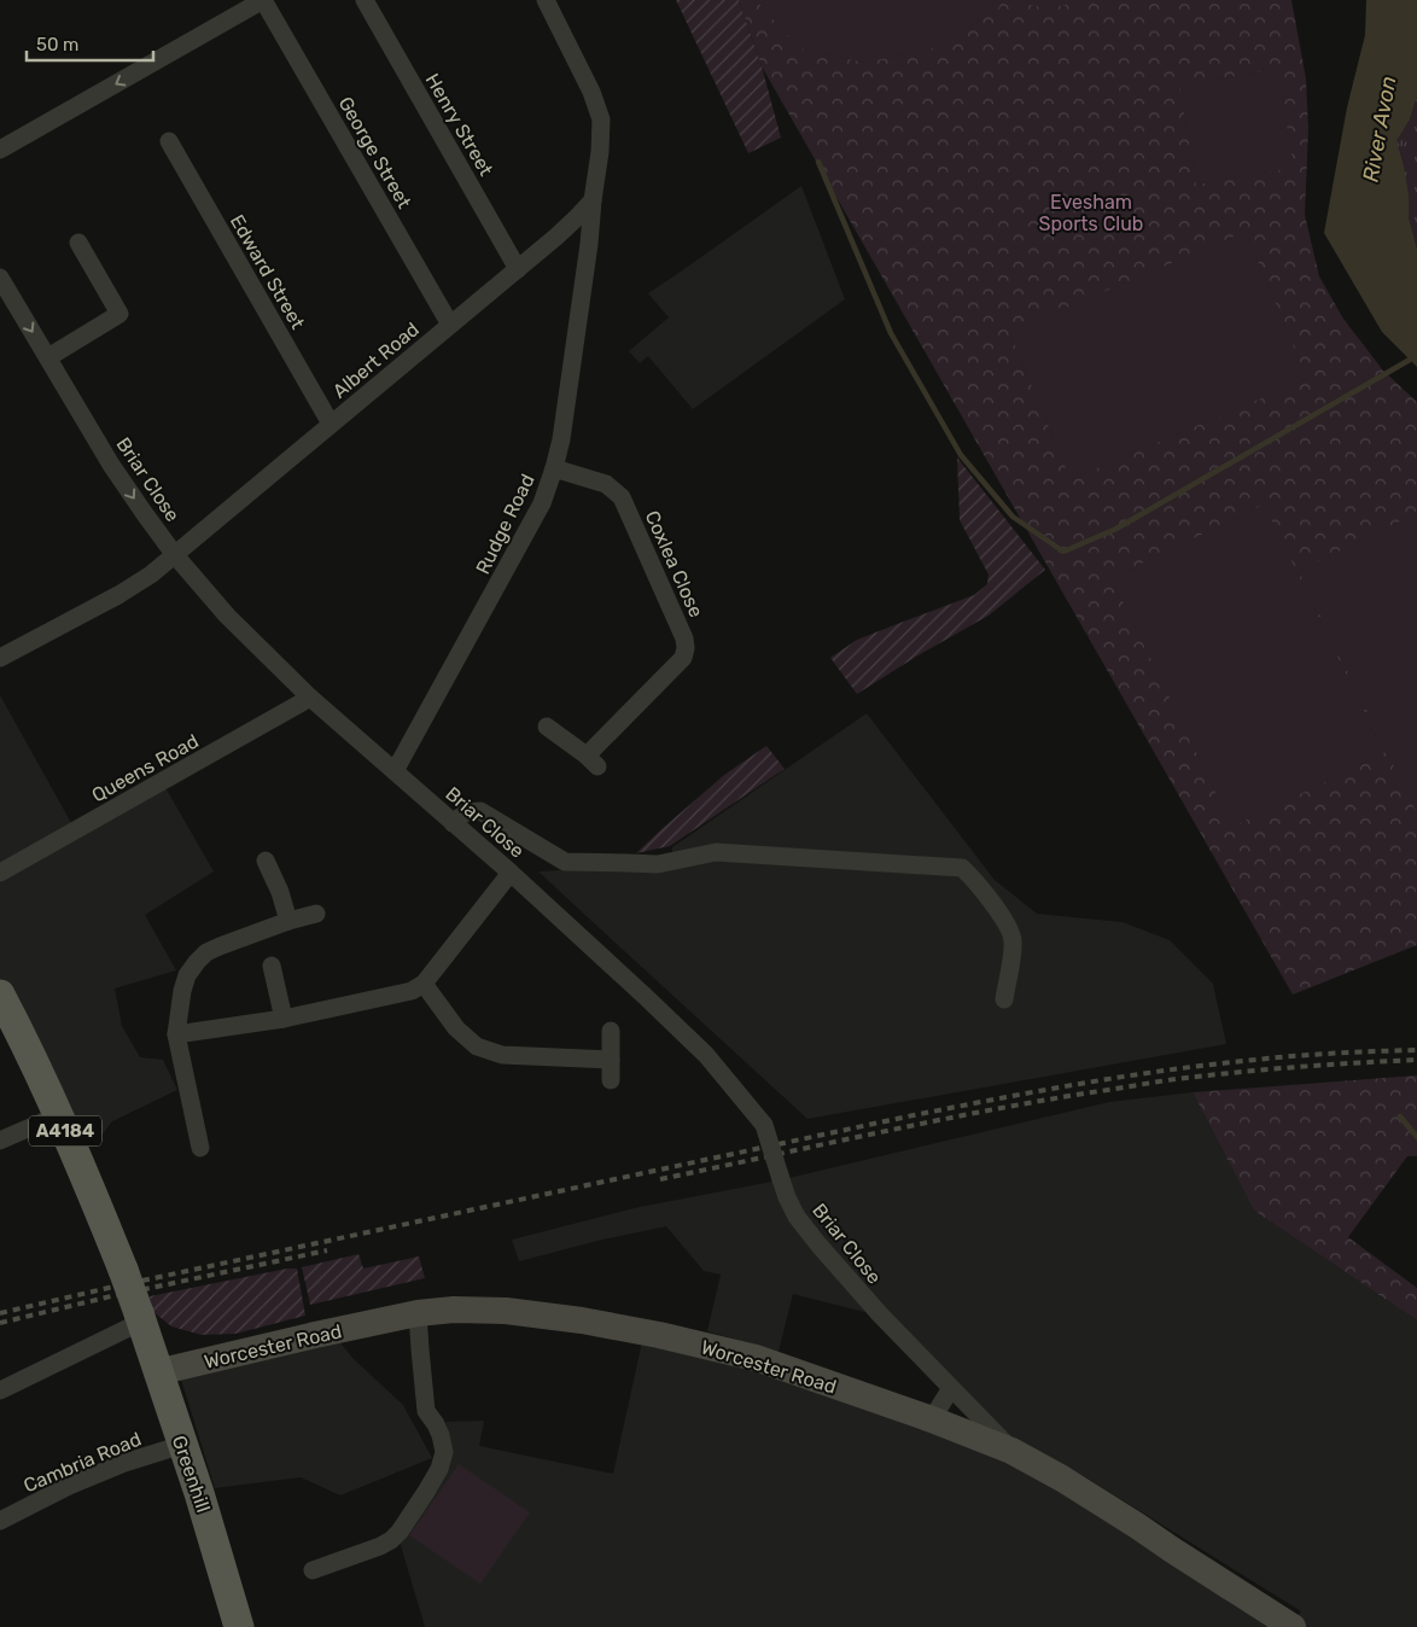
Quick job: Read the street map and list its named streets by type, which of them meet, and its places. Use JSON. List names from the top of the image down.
{
  "streets": {
    "main road": ["A4184", "Worcester Road", "Greenhill"],
    "street": [
      "Henry Street",
      "George Street",
      "Edward Street",
      "Albert Road",
      "Briar Close",
      "Rudge Road",
      "Coxlea Close",
      "Queens Road",
      "Cambria Road"
    ]
  },
  "crossings": [
    ["Henry Street", "Albert Road"],
    ["George Street", "Albert Road"],
    ["Edward Street", "Albert Road"],
    ["Albert Road", "Briar Close"],
    ["Albert Road", "Rudge Road"],
    ["Briar Close", "Rudge Road"],
    ["Briar Close", "Queens Road"],
    ["Briar Close", "Worcester Road"],
    ["Rudge Road", "Coxlea Close"],
    ["A4184", "Greenhill"],
    ["Worcester Road", "Greenhill"],
    ["Cambria Road", "Greenhill"]
  ],
  "water": ["River Avon"],
  "parks": ["Evesham Sports Club"],
  "scale_bar": "50 m"
}
